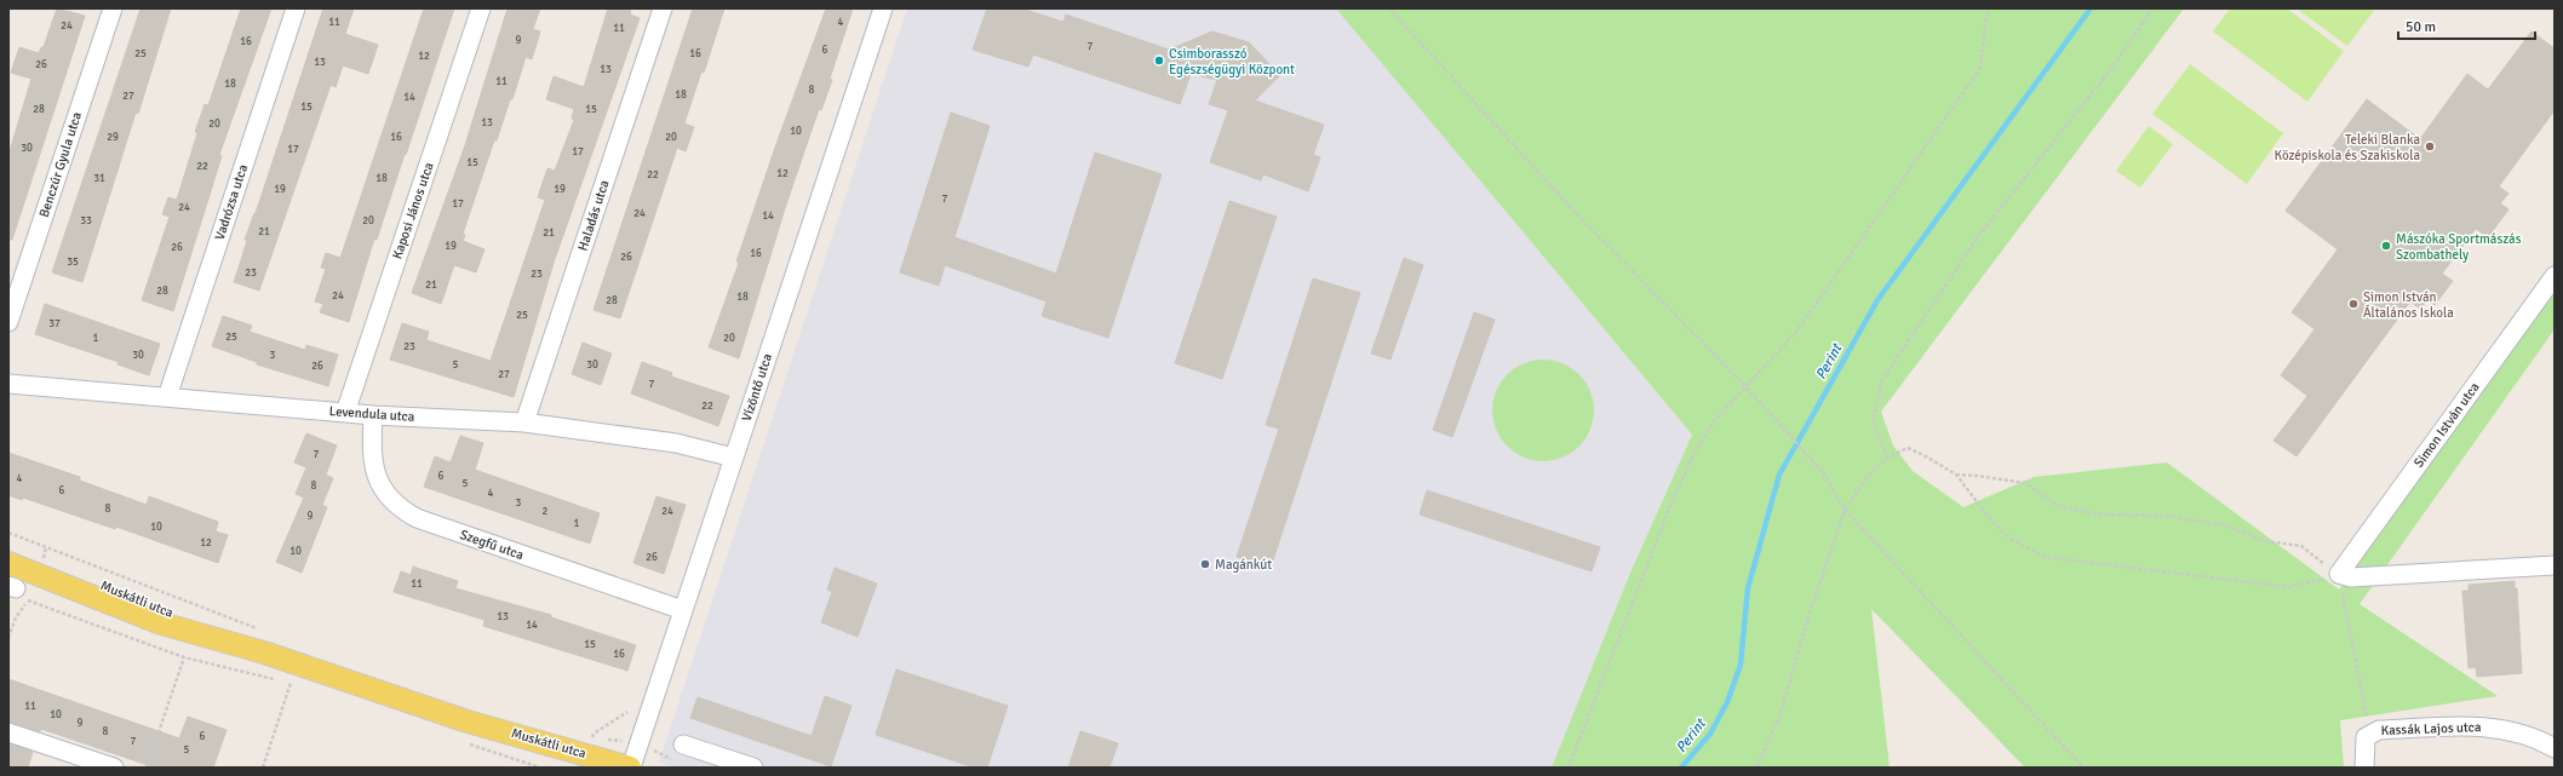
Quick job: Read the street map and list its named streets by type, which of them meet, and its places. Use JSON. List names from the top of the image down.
{
  "streets": {
    "main road": ["Muskátli utca"],
    "street": [
      "Benczúr Gyula utca",
      "Vadrózsa utca",
      "Kaposi János utca",
      "Haladás utca",
      "Vízöntő utca",
      "Levendula utca",
      "Simon István utca",
      "Szegfű utca",
      "Kassák Lajos utca"
    ]
  },
  "crossings": [
    ["Vadrózsa utca", "Levendula utca"],
    ["Kaposi János utca", "Levendula utca"],
    ["Haladás utca", "Levendula utca"],
    ["Vízöntő utca", "Levendula utca"],
    ["Vízöntő utca", "Szegfű utca"],
    ["Vízöntő utca", "Muskátli utca"],
    ["Levendula utca", "Szegfű utca"]
  ],
  "water": ["Perint"],
  "places": [
    "Csimborasszó Egészségügyi Központ",
    "Teleki Blanka Középiskola és Szakiskola",
    "Mászóka Sportmászás Szombathely",
    "Simon István Általános Iskola",
    "Magánkút"
  ],
  "house_numbers": [
    "11",
    "4",
    "24",
    "11",
    "9",
    "16",
    "7",
    "6",
    "25",
    "16",
    "12",
    "13",
    "26",
    "13",
    "11",
    "18",
    "8",
    "18",
    "27",
    "14",
    "15",
    "28",
    "15",
    "13",
    "20",
    "10",
    "29",
    "16",
    "20",
    "30",
    "17",
    "17",
    "15",
    "22",
    "12",
    "22",
    "31",
    "18",
    "19",
    "19",
    "7",
    "17",
    "24",
    "24",
    "14",
    "33",
    "20",
    "21",
    "21",
    "19",
    "26",
    "16",
    "26",
    "35",
    "23",
    "23",
    "21",
    "28",
    "24",
    "18",
    "28",
    "25",
    "37",
    "25",
    "1",
    "20",
    "23",
    "30",
    "3",
    "5",
    "30",
    "26",
    "27",
    "7",
    "22",
    "7",
    "6",
    "4",
    "5",
    "8",
    "6",
    "4",
    "3",
    "8",
    "2",
    "24",
    "9",
    "1",
    "10",
    "12",
    "10",
    "26",
    "11",
    "13",
    "14",
    "15",
    "16",
    "11",
    "10",
    "9",
    "8",
    "6",
    "7",
    "5"
  ],
  "scale_bar": "50 m"
}
